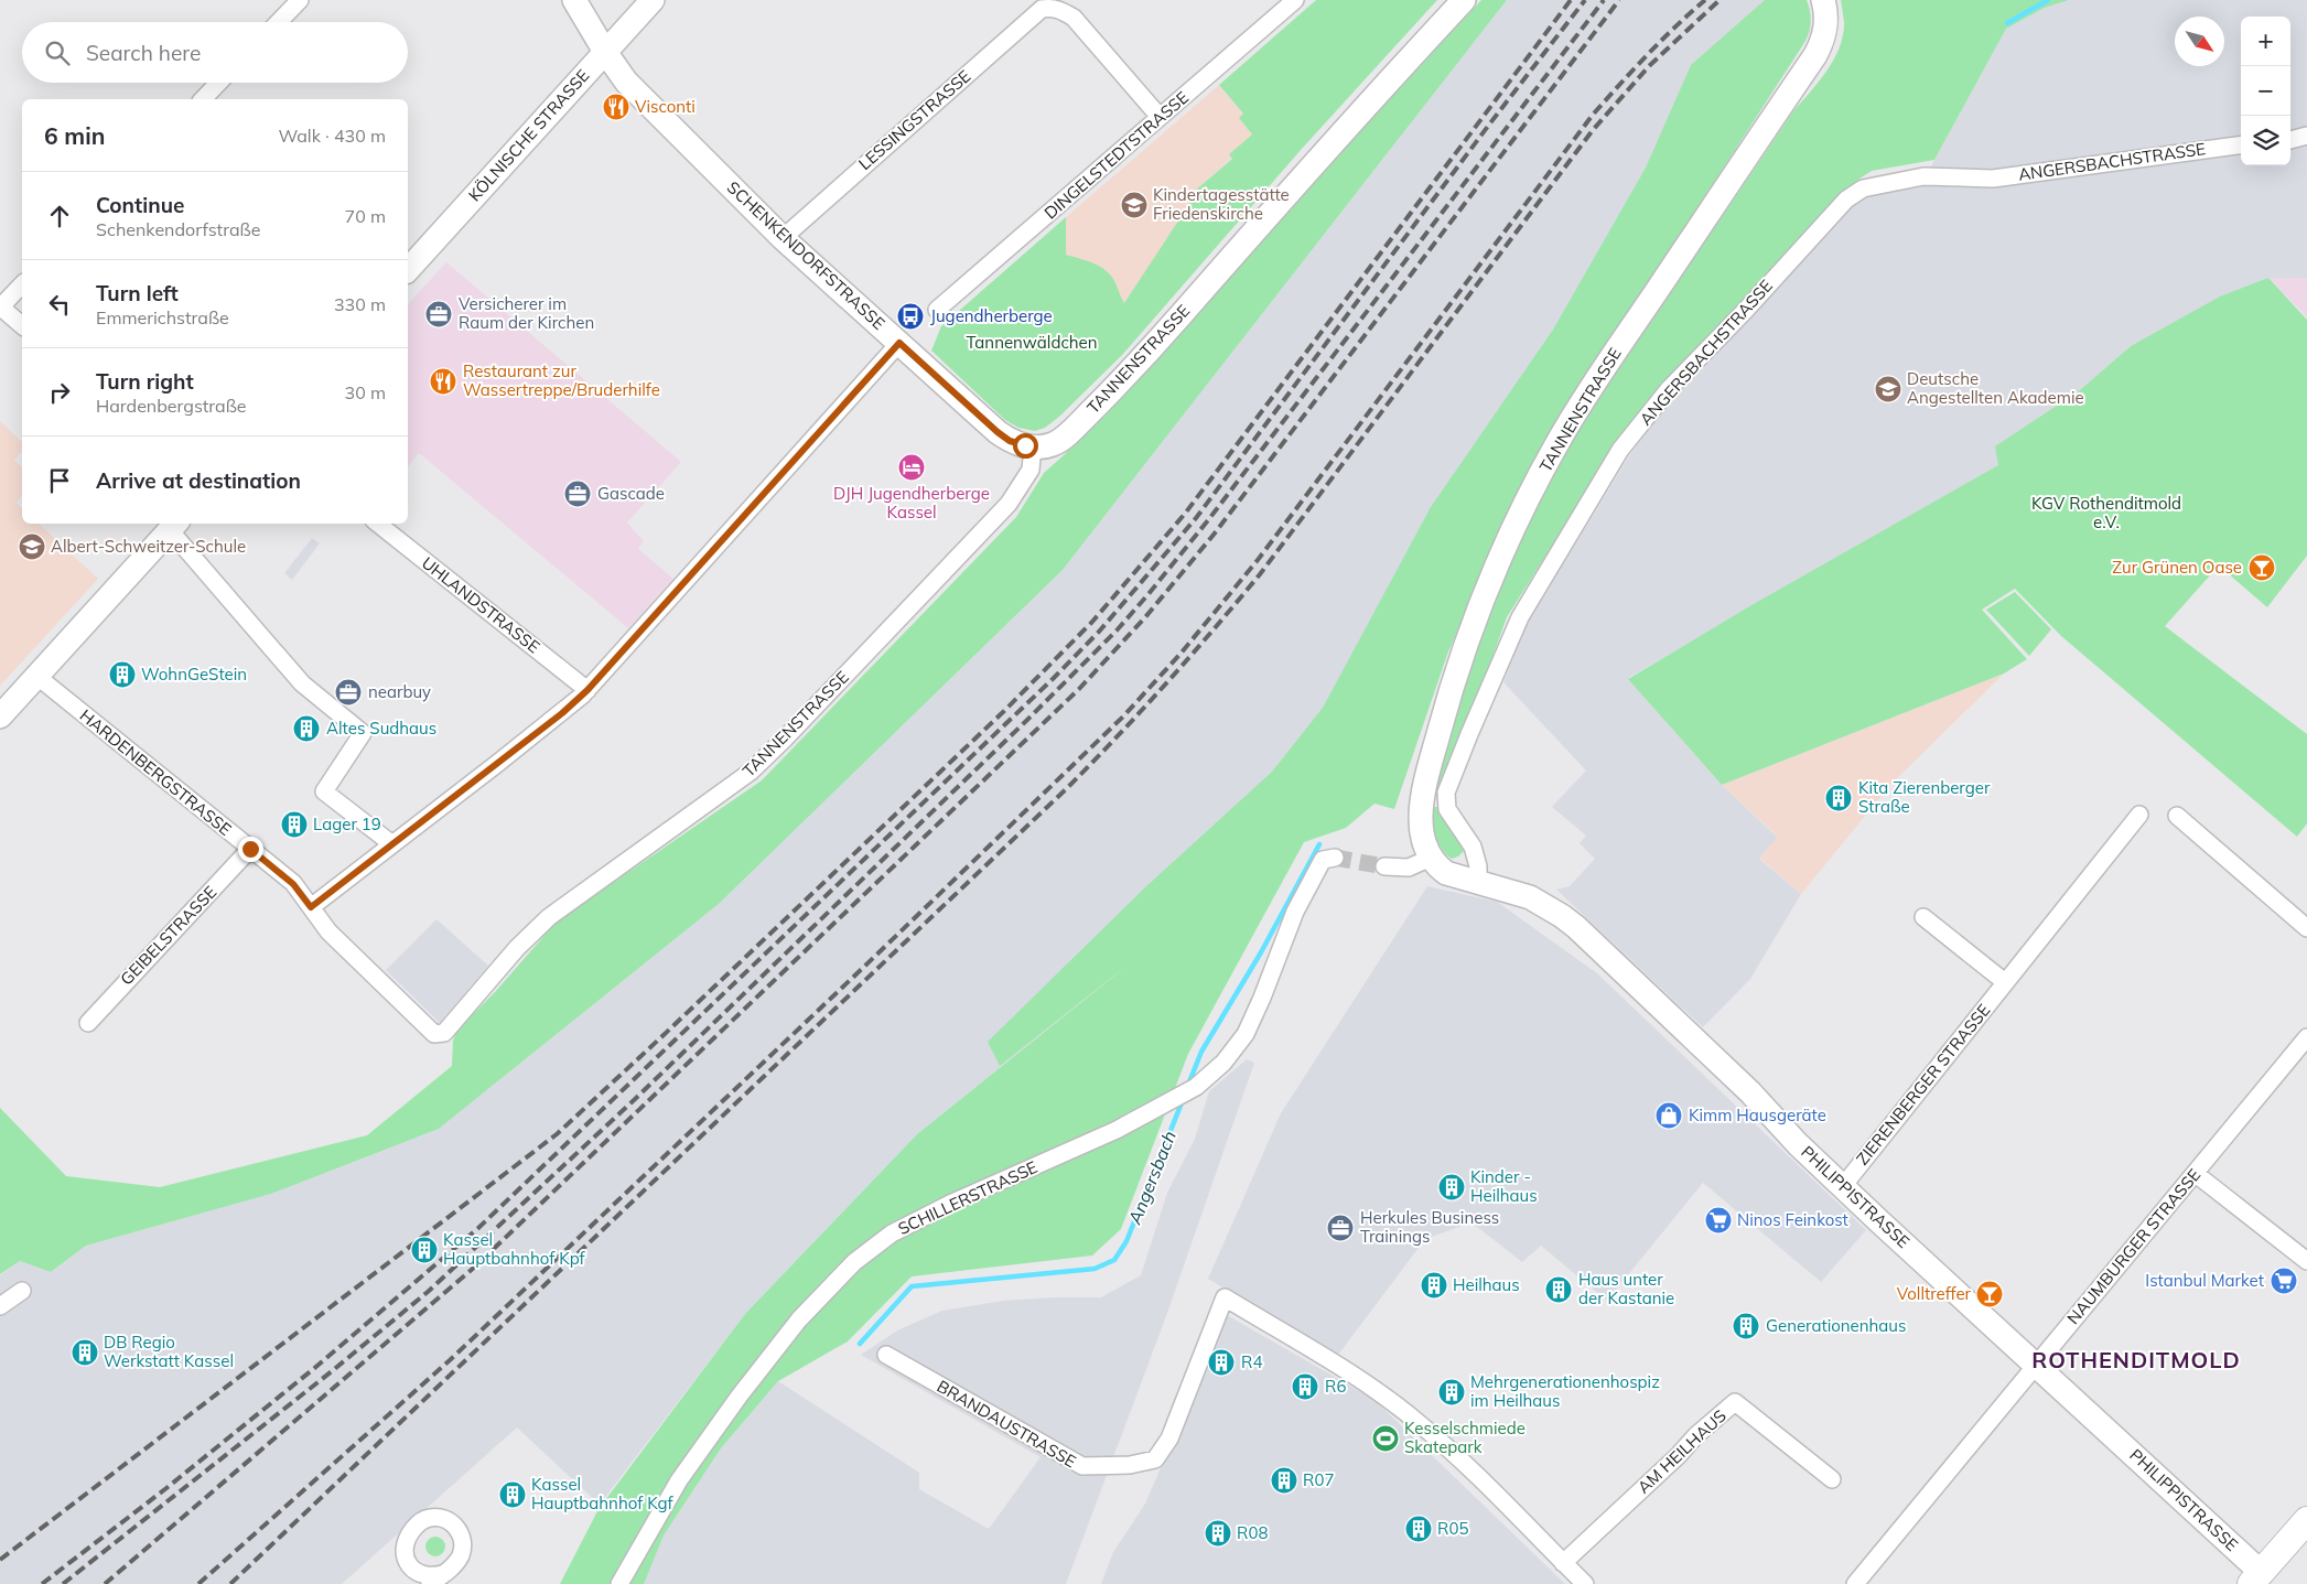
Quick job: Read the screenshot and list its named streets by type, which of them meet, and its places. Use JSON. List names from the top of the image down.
{
  "streets": {
    "street": [
      "LESSINGSTRASSE",
      "KÖLNISCHE STRASSE",
      "DINGELSTEDTSTRASSE",
      "ANGERSBACHSTRASSE",
      "SCHENKENDORFSTRASSE",
      "TANNENSTRASSE",
      "UHLANDSTRASSE",
      "HARDENBERGSTRASSE",
      "GEIBELSTRASSE",
      "ZIERENBERGER STRASSE",
      "PHILIPPISTRASSE",
      "SCHILLERSTRASSE",
      "NAUMBURGER STRASSE",
      "BRANDAUSTRASSE",
      "AM HEILHAUS"
    ]
  },
  "crossings": [
    ["LESSINGSTRASSE", "DINGELSTEDTSTRASSE"],
    ["LESSINGSTRASSE", "SCHENKENDORFSTRASSE"],
    ["KÖLNISCHE STRASSE", "SCHENKENDORFSTRASSE"],
    ["ANGERSBACHSTRASSE", "PHILIPPISTRASSE"],
    ["SCHENKENDORFSTRASSE", "TANNENSTRASSE"],
    ["TANNENSTRASSE", "HARDENBERGSTRASSE"],
    ["TANNENSTRASSE", "PHILIPPISTRASSE"],
    ["HARDENBERGSTRASSE", "GEIBELSTRASSE"],
    ["ZIERENBERGER STRASSE", "PHILIPPISTRASSE"],
    ["PHILIPPISTRASSE", "NAUMBURGER STRASSE"],
    ["BRANDAUSTRASSE", "AM HEILHAUS"]
  ],
  "districts": ["ROTHENDITMOLD"],
  "water": ["Angersbach"],
  "parks": ["Tannenwäldchen", "KGV Rothenditmold e.V."],
  "places": {
    "restaurant": ["Visconti", "Restaurant zur Wassertreppe/Bruderhilfe"],
    "school or university": ["Kindertagesstätte Friedenskirche", "Deutsche Angestellten Akademie", "Albert-Schweitzer-Schule"],
    "office": [
      "Versicherer im Raum der Kirchen",
      "Gascade",
      "nearbuy",
      "Herkules Business Trainings"
    ],
    "bus stop": ["Jugendherberge"],
    "hotel": ["DJH Jugendherberge Kassel"],
    "bar": ["Zur Grünen Oase", "Volltreffer"],
    "building": [
      "WohnGeStein",
      "Altes Sudhaus",
      "Kita Zierenberger Straße",
      "Lager 19",
      "Kinder - Heilhaus",
      "Kassel Hauptbahnhof Kpf",
      "Heilhaus",
      "Haus unter der Kastanie",
      "Generationenhaus",
      "DB Regio Werkstatt Kassel",
      "R4",
      "R6",
      "Mehrgenerationenhospiz im Heilhaus",
      "R07",
      "Kassel Hauptbahnhof Kgf",
      "R05",
      "R08"
    ],
    "shop": ["Kimm Hausgeräte"],
    "supermarket": ["Ninos Feinkost", "Istanbul Market"],
    "sports": ["Kesselschmiede Skatepark"]
  },
  "north": "bottom right",
  "page": {
    "map_buttons": ["+", "−"],
    "search": "Search here",
    "heading": ["6 min", "Walk · 430 m"],
    "list": [
      ["Continue", "Schenkendorfstraße", "70 m"],
      ["Turn left", "Emmerichstraße", "330 m"],
      ["Turn right", "Hardenbergstraße", "30 m"],
      "Arrive at destination"
    ]
  }
}
